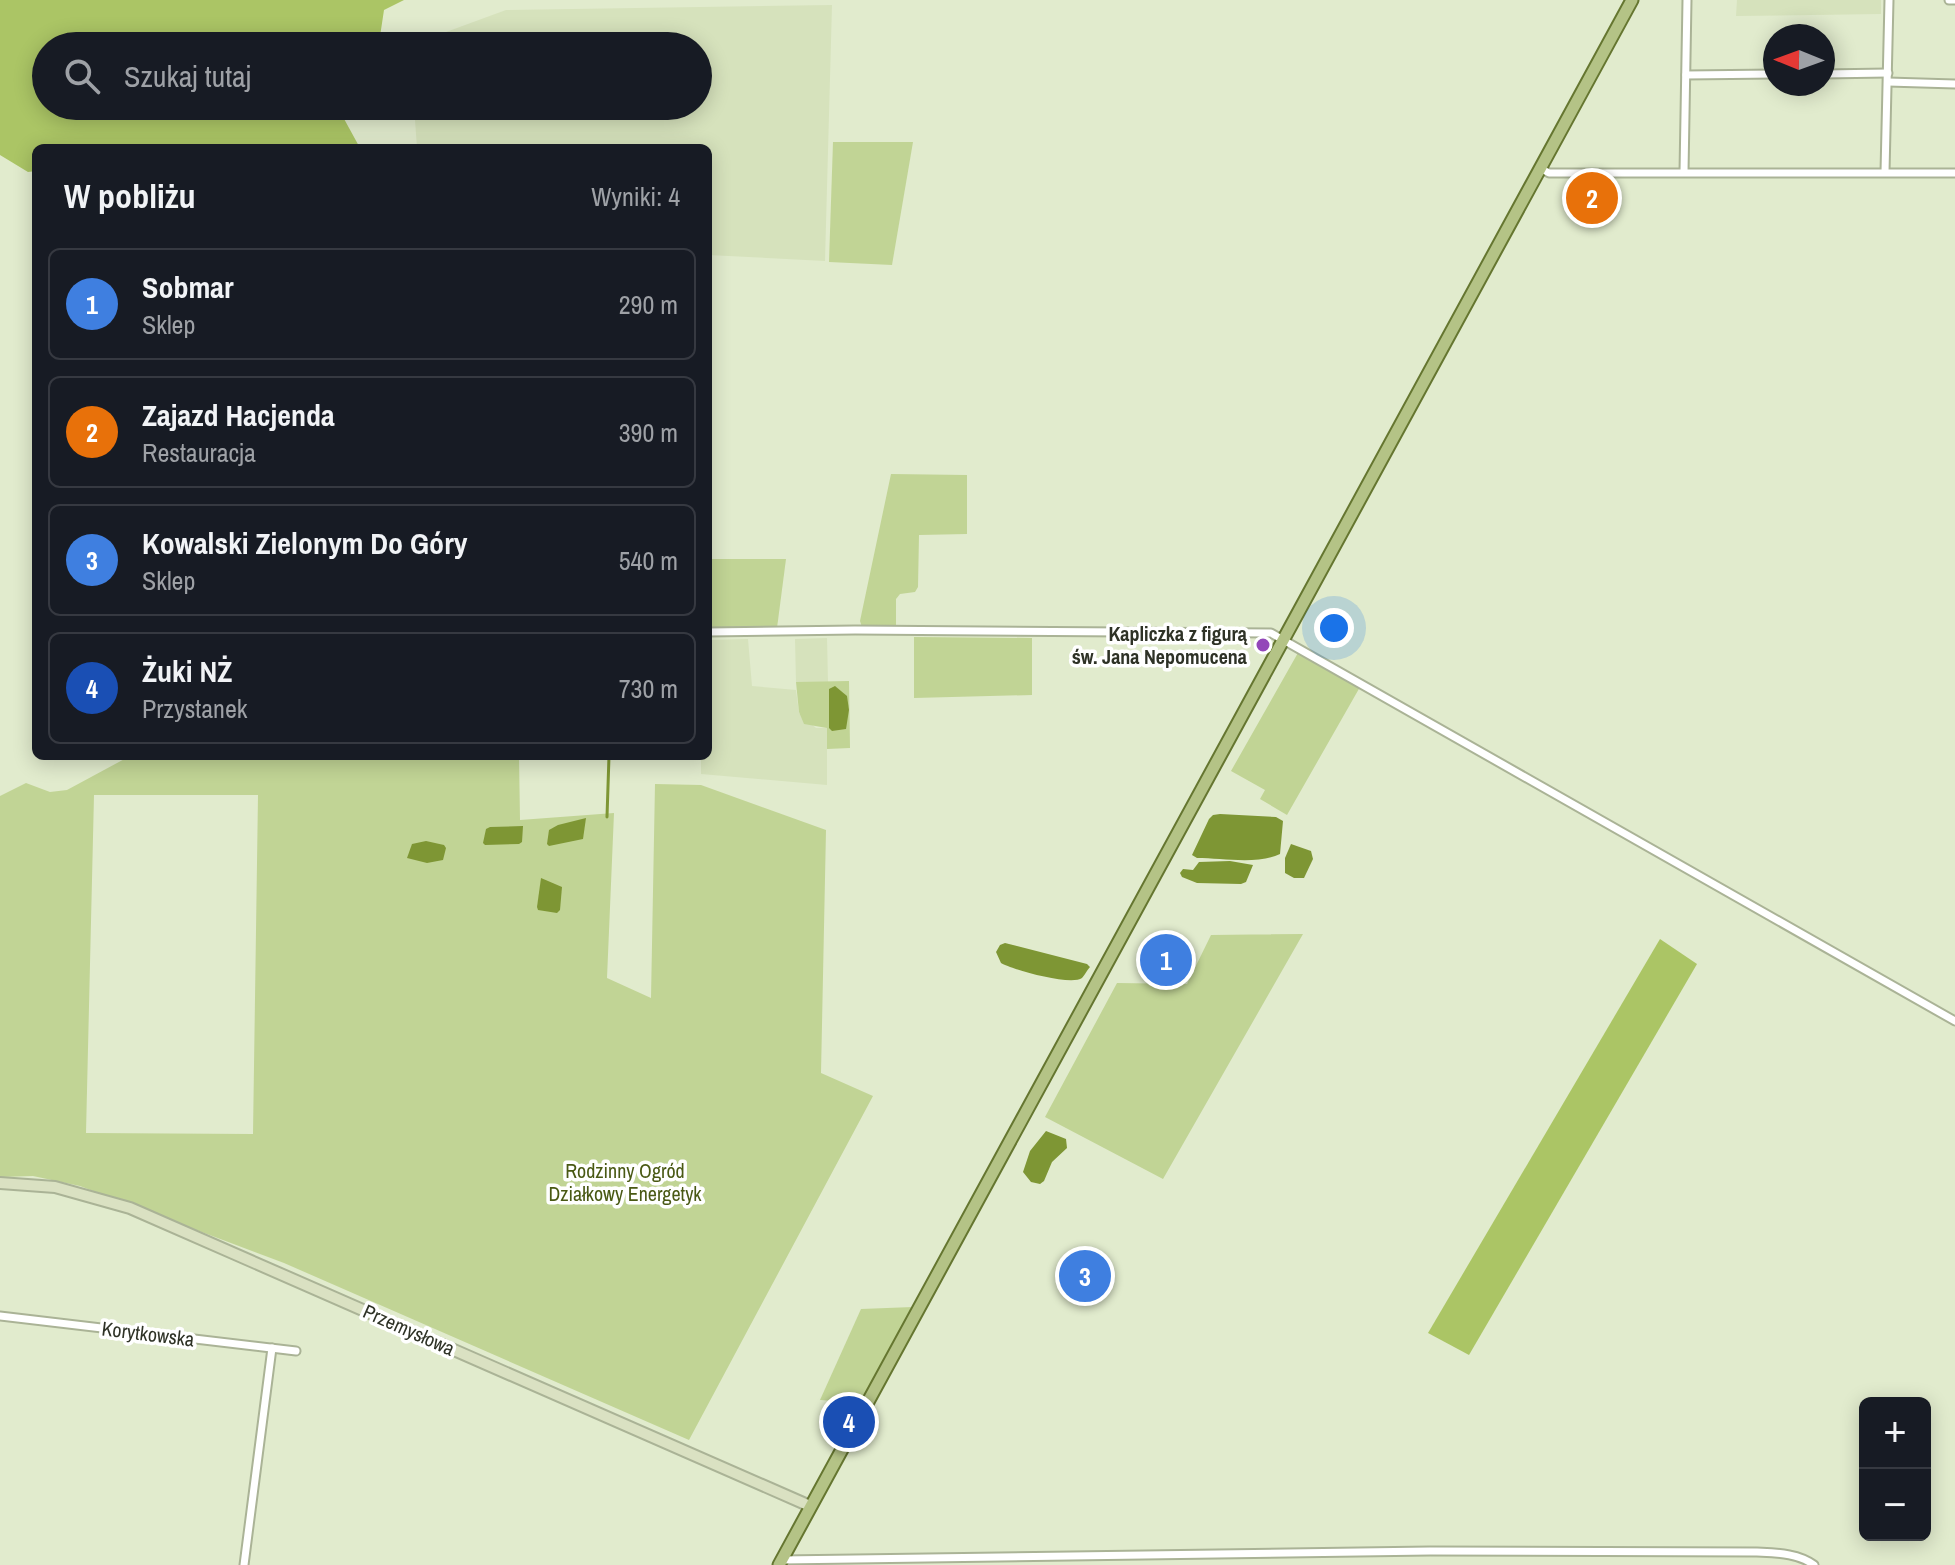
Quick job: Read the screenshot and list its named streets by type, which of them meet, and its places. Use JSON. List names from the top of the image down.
{
  "streets": {
    "main road": ["Przemysłowa"],
    "street": ["Korytkowska"]
  },
  "parks": ["Rodzinny Ogród Działkowy Energetyk"],
  "places": ["Kapliczka z figurą św. Jana Nepomucena"],
  "north": "left",
  "page": {
    "search": "Szukaj tutaj",
    "heading": ["W pobliżu", "Wyniki: 4"],
    "pins": [
      "2",
      "1",
      "3",
      "4"
    ],
    "list": [
      {
        "mark": "1",
        "name": "Sobmar",
        "note": "Sklep",
        "value": "290 m"
      },
      {
        "mark": "2",
        "name": "Zajazd Hacjenda",
        "note": "Restauracja",
        "value": "390 m"
      },
      {
        "mark": "3",
        "name": "Kowalski Zielonym Do Góry",
        "note": "Sklep",
        "value": "540 m"
      },
      {
        "mark": "4",
        "name": "Żuki NŻ",
        "note": "Przystanek",
        "value": "730 m"
      }
    ],
    "map_buttons": ["+", "−"]
  }
}
